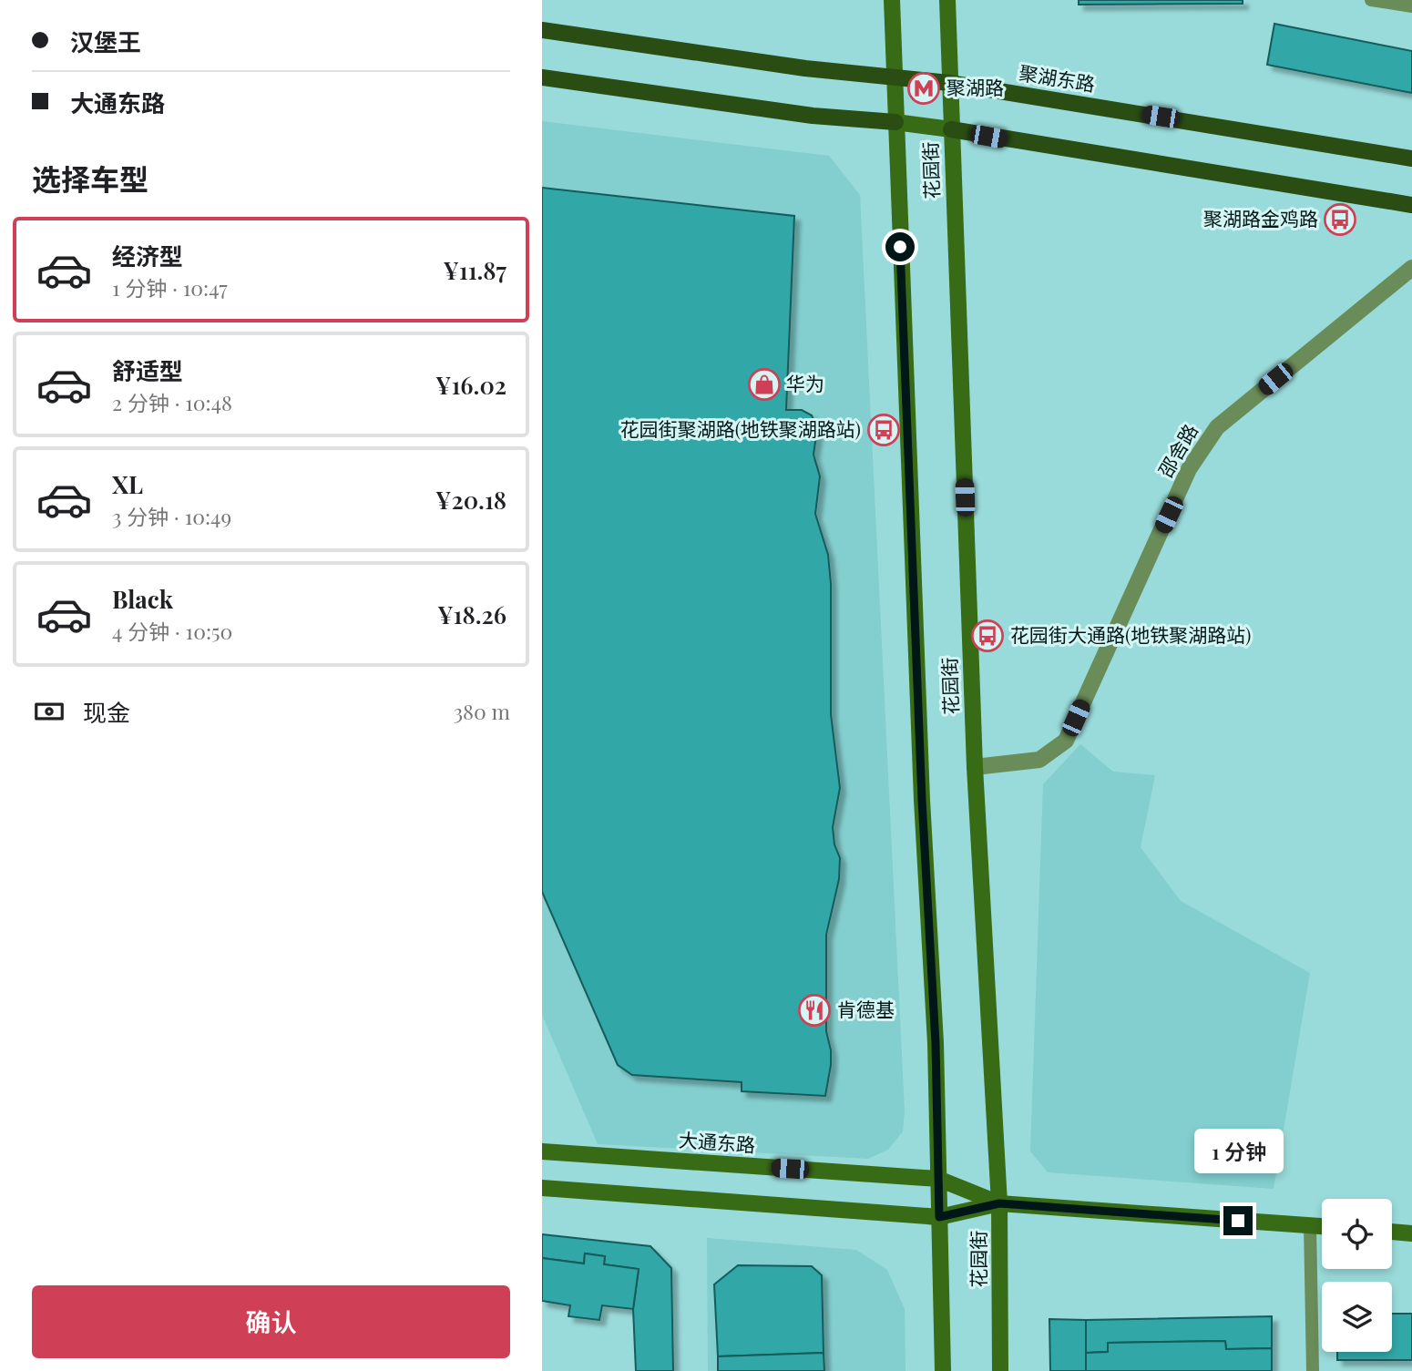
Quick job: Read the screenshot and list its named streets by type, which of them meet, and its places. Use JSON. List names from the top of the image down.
{
  "streets": {
    "main road": ["聚湖东路", "花园街", "大通东路"],
    "street": ["邵舍路"]
  },
  "crossings": [
    ["聚湖东路", "花园街"],
    ["花园街", "邵舍路"],
    ["花园街", "大通东路"]
  ],
  "places": {
    "metro station": ["聚湖路"],
    "bus stop": ["聚湖路金鸡路", "花园街聚湖路(地铁聚湖路站)", "花园街大通路(地铁聚湖路站)"],
    "shop": ["华为"],
    "restaurant": ["肯德基"]
  },
  "page": {
    "banner": ["汉堡王", "大通东路"],
    "heading": "选择车型",
    "list": [
      {
        "name": "经济型",
        "note": "1 分钟 · 10:47",
        "value": "¥11.87"
      },
      {
        "name": "舒适型",
        "note": "2 分钟 · 10:48",
        "value": "¥16.02"
      },
      {
        "name": "XL",
        "note": "3 分钟 · 10:49",
        "value": "¥20.18"
      },
      {
        "name": "Black",
        "note": "4 分钟 · 10:50",
        "value": "¥18.26"
      }
    ],
    "pay": ["现金", "380 m"],
    "bubble": "1 分钟",
    "buttons": "确认"
  }
}
